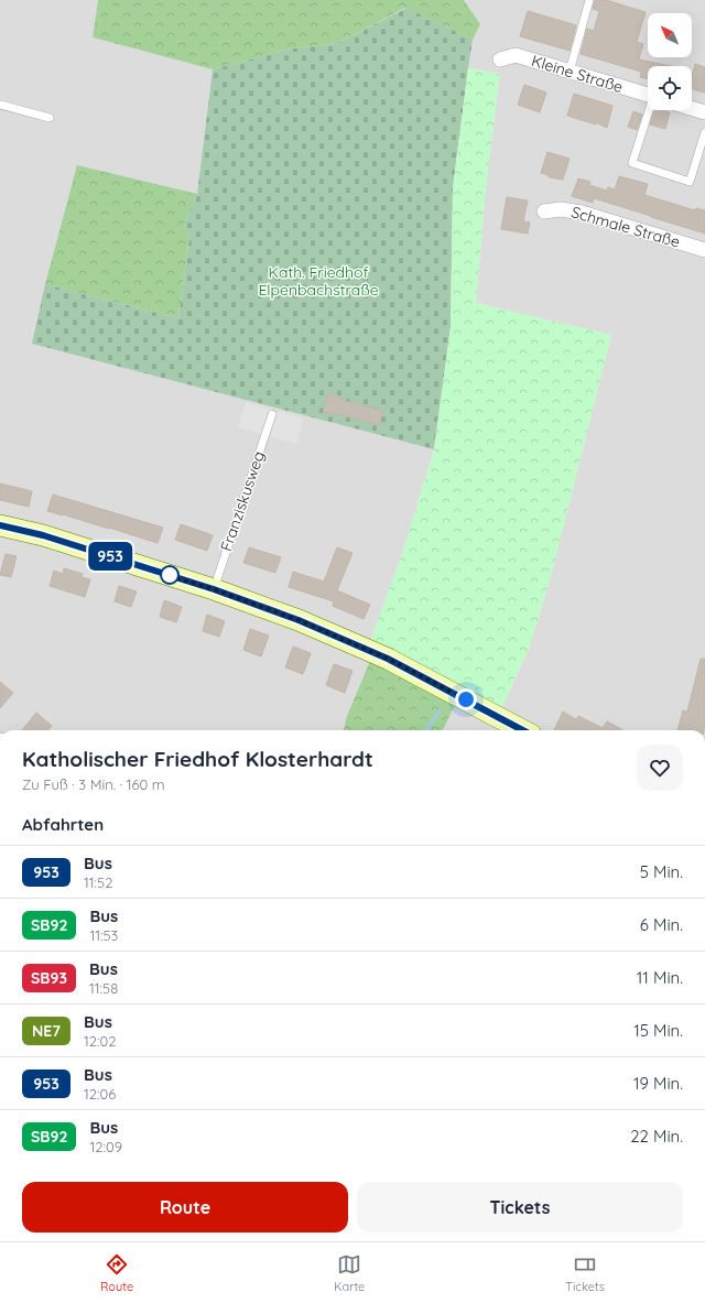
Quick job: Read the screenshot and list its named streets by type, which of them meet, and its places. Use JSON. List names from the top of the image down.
{
  "streets": {
    "street": ["Kleine Straße", "Schmale Straße"],
    "lane": ["Franziskusweg"]
  },
  "parks": ["Kath. Friedhof Elpenbachstraße"],
  "lines": ["bus line 953"],
  "north": "top left",
  "page": {
    "on_map": "953",
    "heading": [
      ["Katholischer Friedhof Klosterhardt", "Zu Fuß · 3 Min. · 160 m"],
      "Abfahrten"
    ],
    "list": [
      {
        "mark": "953",
        "name": "Bus",
        "note": "11:52",
        "value": "5 Min."
      },
      {
        "mark": "SB92",
        "name": "Bus",
        "note": "11:53",
        "value": "6 Min."
      },
      {
        "mark": "SB93",
        "name": "Bus",
        "note": "11:58",
        "value": "11 Min."
      },
      {
        "mark": "NE7",
        "name": "Bus",
        "note": "12:02",
        "value": "15 Min."
      },
      {
        "mark": "953",
        "name": "Bus",
        "note": "12:06",
        "value": "19 Min."
      },
      {
        "mark": "SB92",
        "name": "Bus",
        "note": "12:09",
        "value": "22 Min."
      }
    ],
    "buttons": ["Route", "Tickets"],
    "tabs": ["Route", "Karte", "Tickets"]
  }
}
